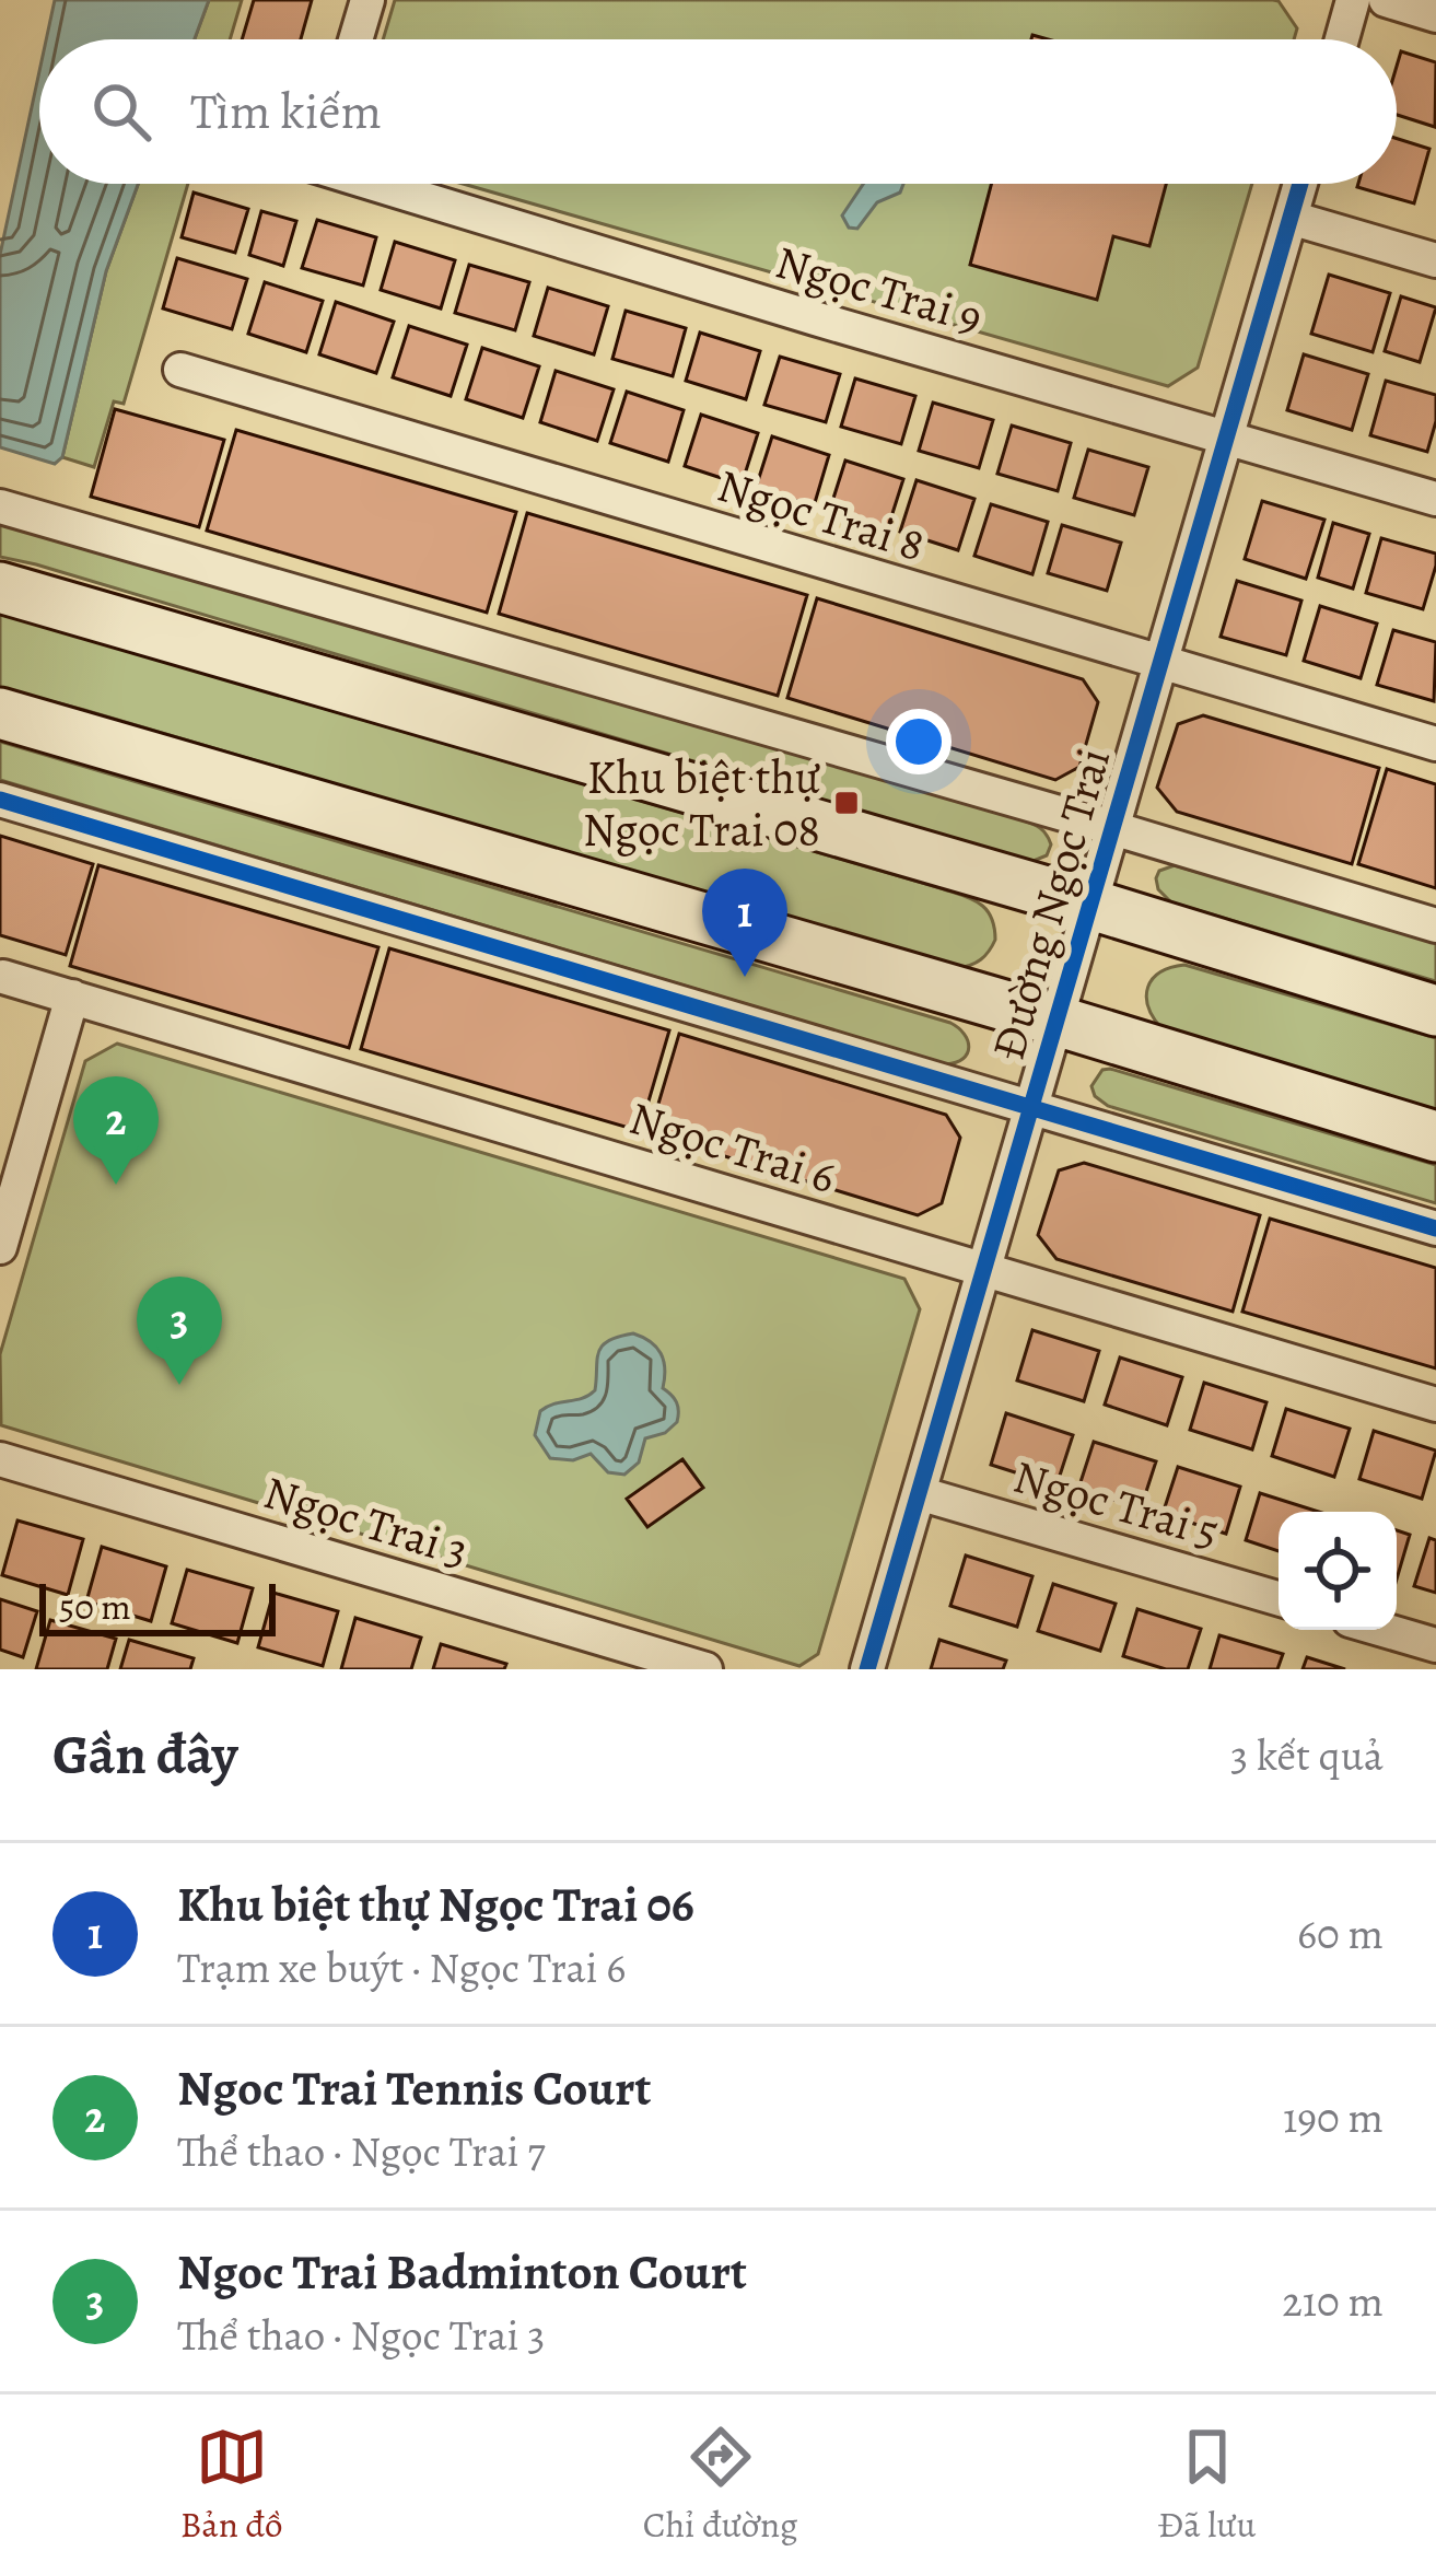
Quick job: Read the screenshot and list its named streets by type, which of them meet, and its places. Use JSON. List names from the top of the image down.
{
  "streets": {
    "street": [
      "Ngọc Trai 9",
      "Ngọc Trai 8",
      "Đường Ngọc Trai",
      "Ngọc Trai 6",
      "Ngọc Trai 5",
      "Ngọc Trai 3"
    ]
  },
  "crossings": [
    ["Ngọc Trai 9", "Đường Ngọc Trai"],
    ["Ngọc Trai 8", "Đường Ngọc Trai"],
    ["Đường Ngọc Trai", "Ngọc Trai 6"],
    ["Đường Ngọc Trai", "Ngọc Trai 5"]
  ],
  "places": {
    "transit": ["Khu biệt thự Ngọc Trai 08"]
  },
  "scale_bar": "50 m",
  "page": {
    "search": "Tìm kiếm",
    "pins": ["1", "2", "3"],
    "scale": "50 m",
    "heading": ["Gần đây", "3 kết quả"],
    "list": [
      {
        "mark": "1",
        "name": "Khu biệt thự Ngọc Trai 06",
        "note": "Trạm xe buýt · Ngọc Trai 6",
        "value": "60 m"
      },
      {
        "mark": "2",
        "name": "Ngoc Trai Tennis Court",
        "note": "Thể thao · Ngọc Trai 7",
        "value": "190 m"
      },
      {
        "mark": "3",
        "name": "Ngoc Trai Badminton Court",
        "note": "Thể thao · Ngọc Trai 3",
        "value": "210 m"
      }
    ],
    "nav": ["Bản đồ", "Chỉ đường", "Đã lưu"]
  }
}
